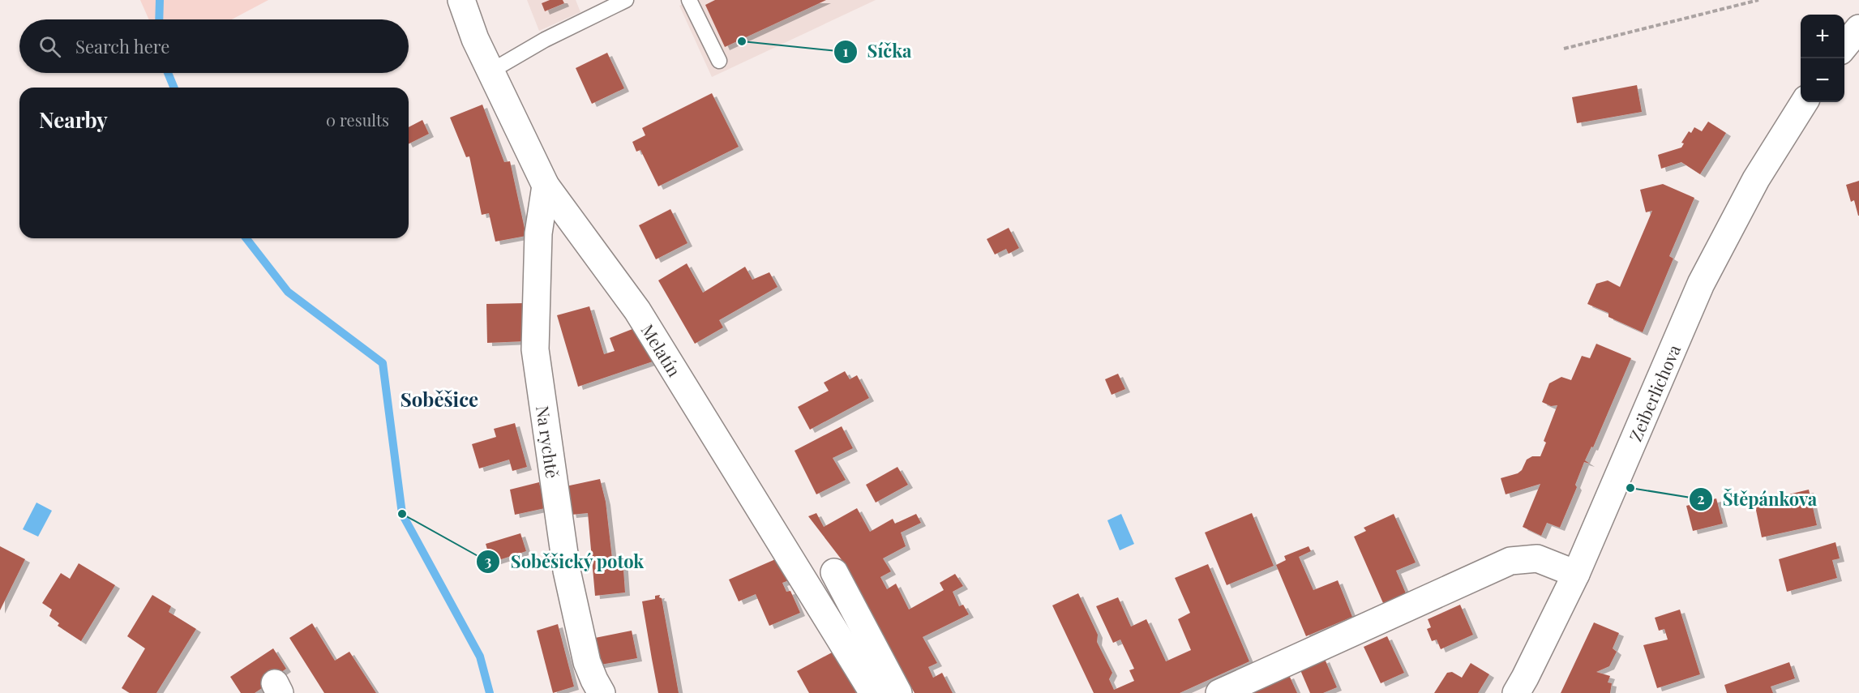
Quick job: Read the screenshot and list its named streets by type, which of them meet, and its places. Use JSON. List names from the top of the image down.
{
  "streets": {
    "street": ["Melatín", "Zeiberlichova", "Na rychtě"]
  },
  "crossings": [
    ["Melatín", "Na rychtě"]
  ],
  "districts": ["Soběšice"],
  "places": ["Síčka", "Štěpánkova", "Soběšický potok"],
  "page": {
    "map_buttons": ["+", "−"],
    "search": "Search here",
    "heading": ["Nearby", "0 results"]
  }
}
